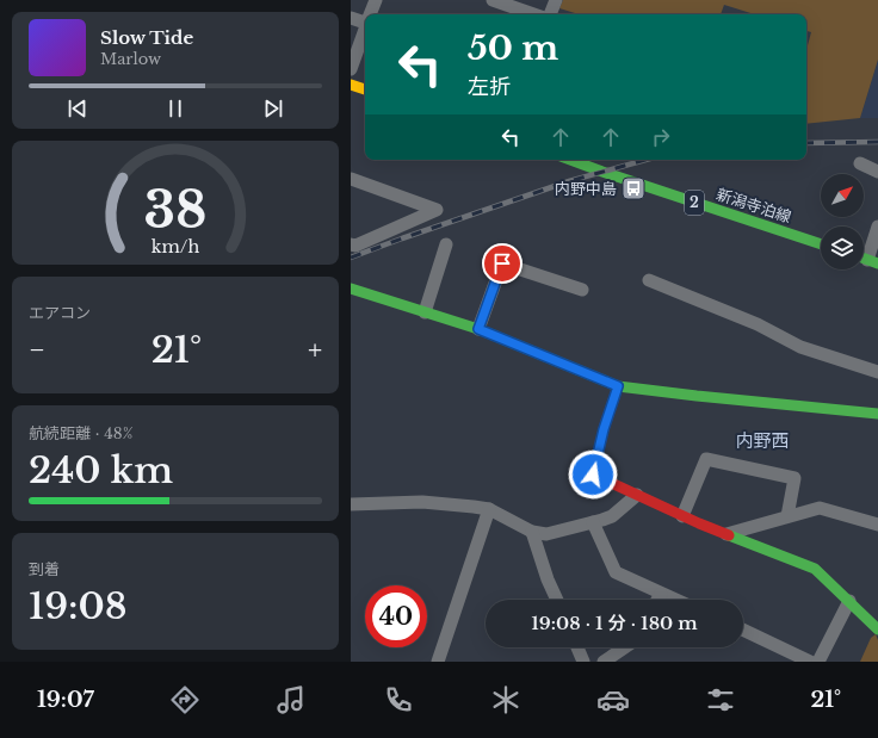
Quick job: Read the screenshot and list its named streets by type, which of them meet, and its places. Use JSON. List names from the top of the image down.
{
  "streets": {
    "street": ["2", "新潟寺泊線"]
  },
  "districts": ["内野西"],
  "places": {
    "bus stop": ["内野中島"]
  },
  "north": "top right",
  "page": {
    "turn": ["50 m", "左折"],
    "song": ["Slow Tide", "Marlow"],
    "tile": [
      "エアコン",
      ["航続距離 · 48%", "240 km"],
      ["到着", "19:08"]
    ],
    "heat": ["−", "21°", "+"],
    "limit": "40",
    "trip": "19:08 · 1 分 · 180 m",
    "tabs": ["19:07", "21°"],
    "gauge": ["38", "km/h"]
  }
}
